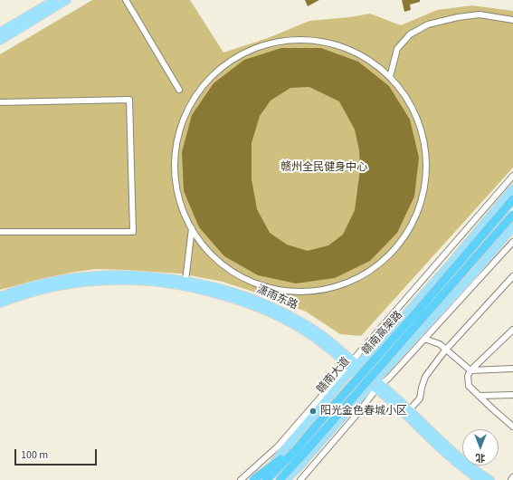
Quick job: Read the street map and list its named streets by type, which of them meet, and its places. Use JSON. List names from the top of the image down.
{
  "streets": {
    "highway": ["赣南高架路"],
    "main road": ["潇雨东路", "赣南大道"]
  },
  "crossings": [
    ["潇雨东路", "赣南大道"]
  ],
  "parks": ["赣州全民健身中心"],
  "places": ["阳光金色春城小区"],
  "scale_bar": "100 m",
  "north": "bottom"
}
